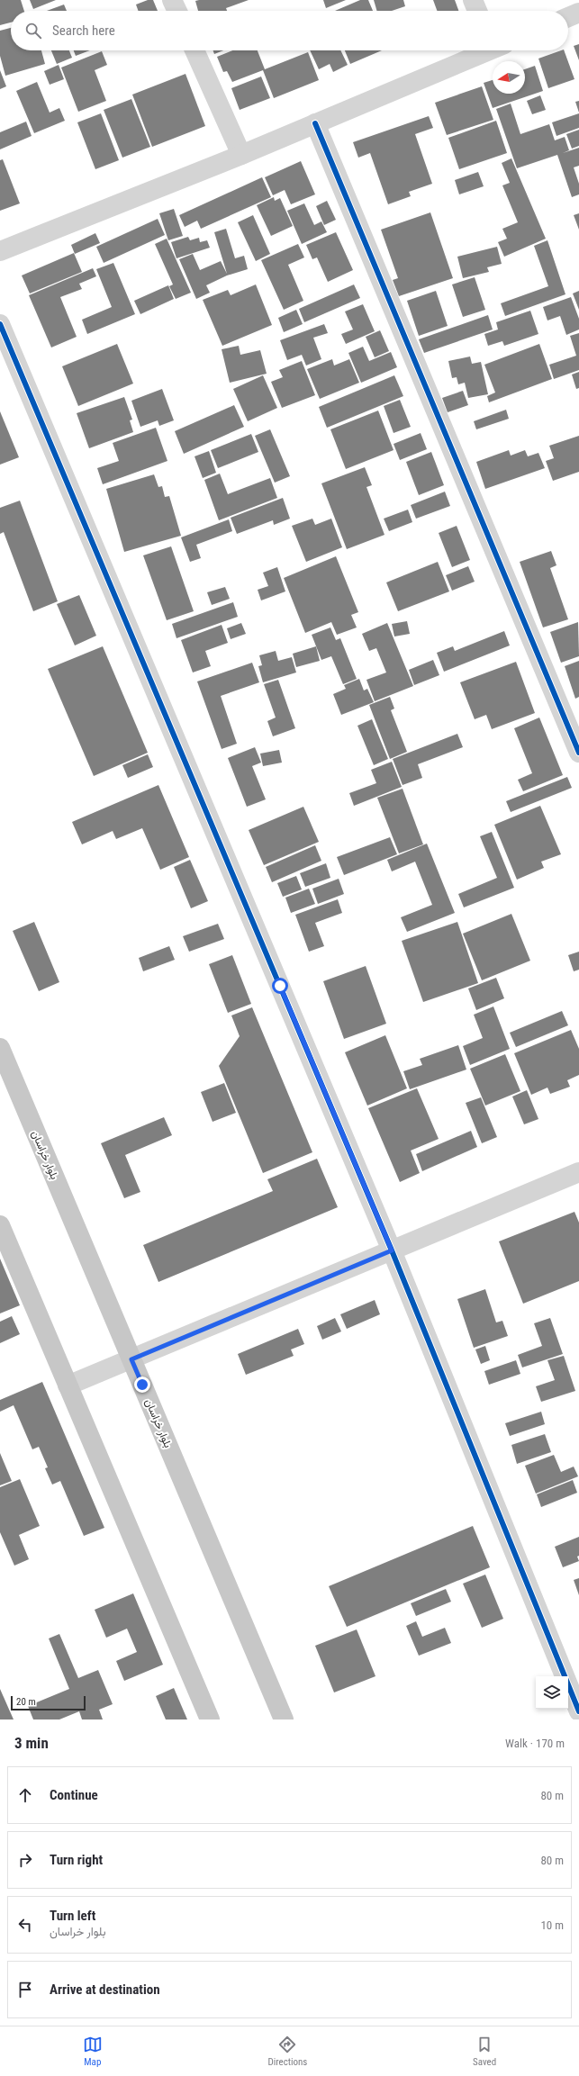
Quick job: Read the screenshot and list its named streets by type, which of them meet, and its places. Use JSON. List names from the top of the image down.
{
  "streets": {
    "main road": ["بلوار خراسان"]
  },
  "scale_bar": "20 m",
  "north": "left",
  "page": {
    "search": "Search here",
    "scale": "20 m",
    "heading": ["3 min", "Walk · 170 m"],
    "list": [
      ["Continue", "80 m"],
      ["Turn right", "80 m"],
      ["Turn left", "بلوار خراسان", "10 m"],
      "Arrive at destination"
    ],
    "nav": ["Map", "Directions", "Saved"]
  }
}
